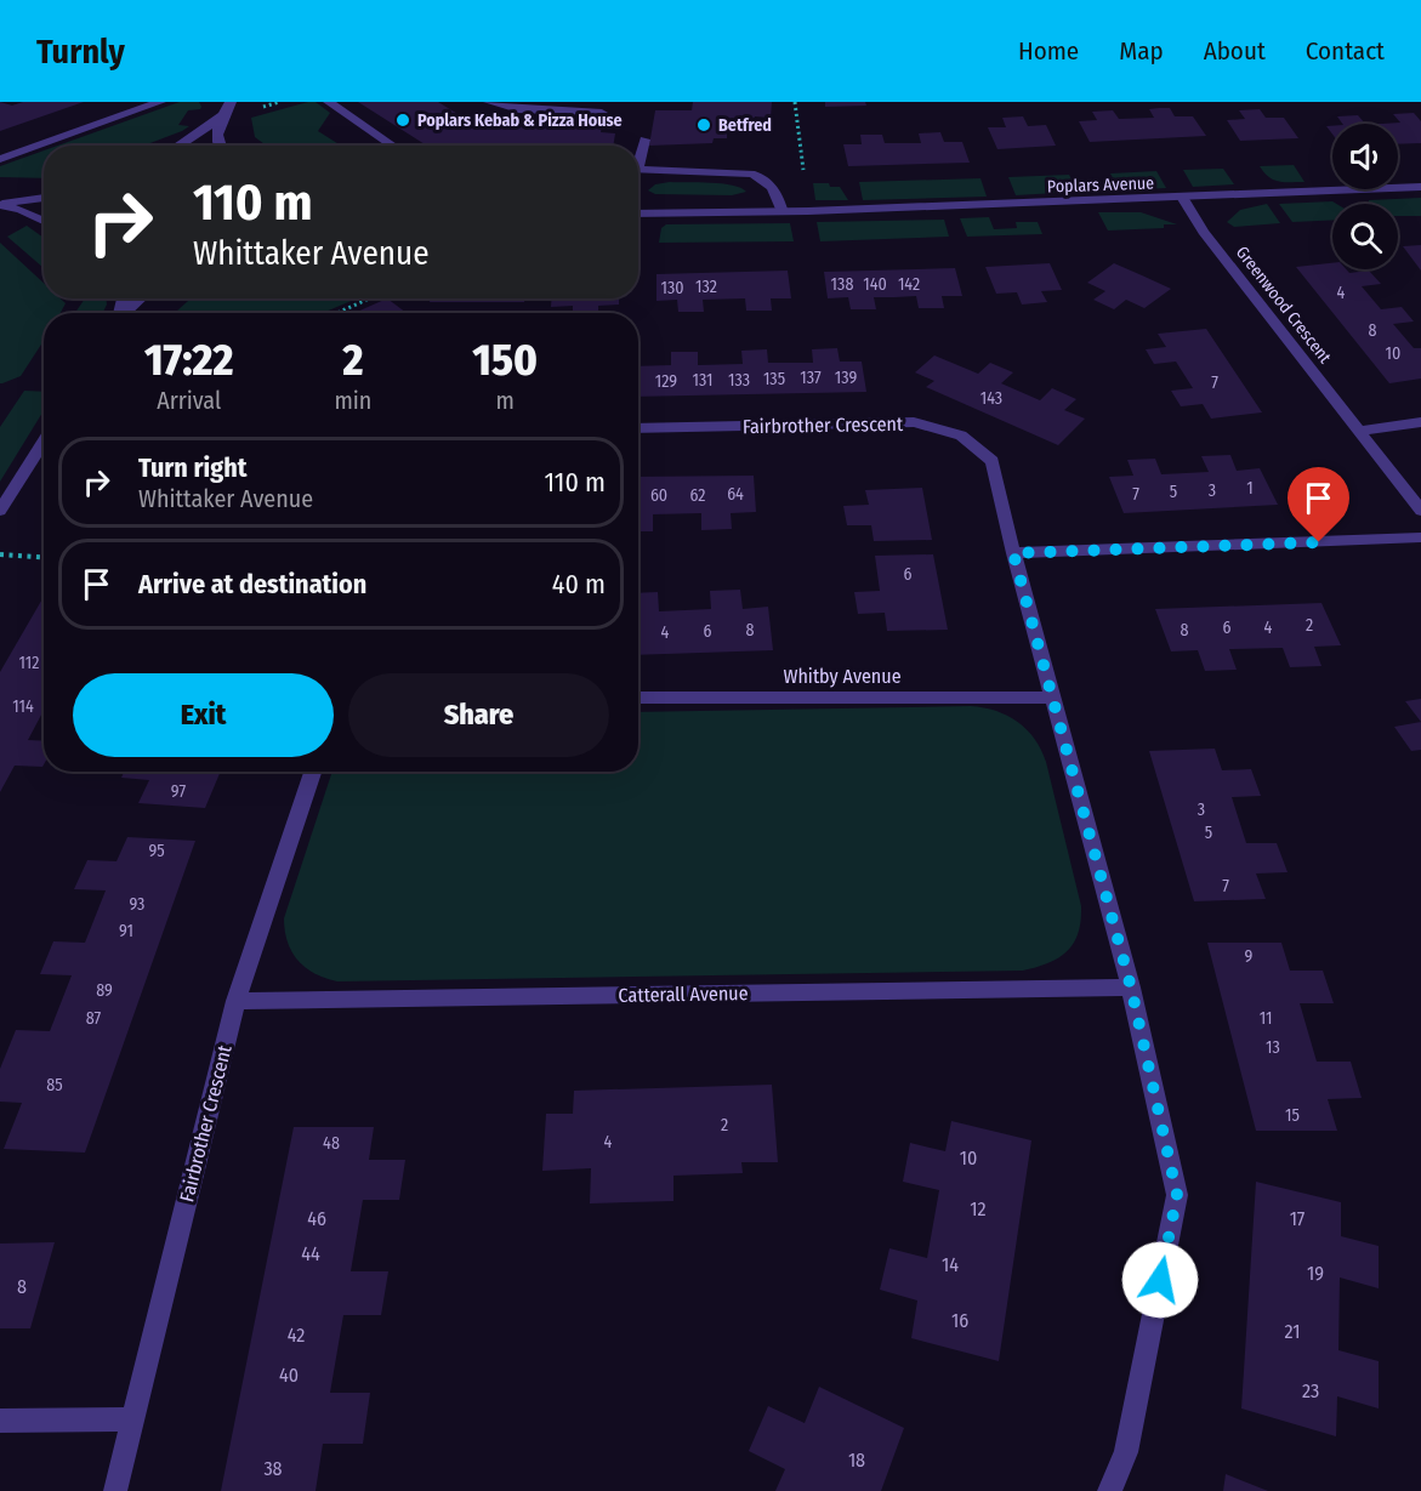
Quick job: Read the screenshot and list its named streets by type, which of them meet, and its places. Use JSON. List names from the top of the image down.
{
  "streets": {
    "street": [
      "Poplars Avenue",
      "Greenwood Crescent",
      "Fairbrother Crescent",
      "Whitby Avenue",
      "Catterall Avenue"
    ]
  },
  "crossings": [
    ["Poplars Avenue", "Greenwood Crescent"],
    ["Fairbrother Crescent", "Whitby Avenue"],
    ["Fairbrother Crescent", "Catterall Avenue"]
  ],
  "places": ["Poplars Kebab & Pizza House", "Betfred"],
  "house_numbers": [
    "138",
    "140",
    "142",
    "132",
    "130",
    "4",
    "8",
    "10",
    "137",
    "139",
    "135",
    "131",
    "133",
    "129",
    "7",
    "143",
    "1",
    "3",
    "5",
    "64",
    "7",
    "60",
    "62",
    "6",
    "2",
    "6",
    "4",
    "8",
    "8",
    "6",
    "4",
    "112",
    "114",
    "97",
    "3",
    "5",
    "95",
    "7",
    "93",
    "91",
    "9",
    "89",
    "87",
    "11",
    "13",
    "85",
    "15",
    "2",
    "4",
    "48",
    "10",
    "12",
    "46",
    "17",
    "44",
    "14",
    "19",
    "8",
    "16",
    "21",
    "42",
    "40",
    "23",
    "18",
    "38"
  ],
  "page": {
    "header": "Turnly",
    "nav": [
      "Home",
      "Map",
      "About",
      "Contact"
    ],
    "turn": ["110 m", "Whittaker Avenue"],
    "eta": [
      "17:22",
      "Arrival",
      "2",
      "min",
      "150",
      "m"
    ],
    "list": [
      {
        "name": "Turn right",
        "note": "Whittaker Avenue",
        "value": "110 m"
      },
      {
        "name": "Arrive at destination",
        "value": "40 m"
      }
    ],
    "buttons": ["Exit", "Share"]
  }
}
